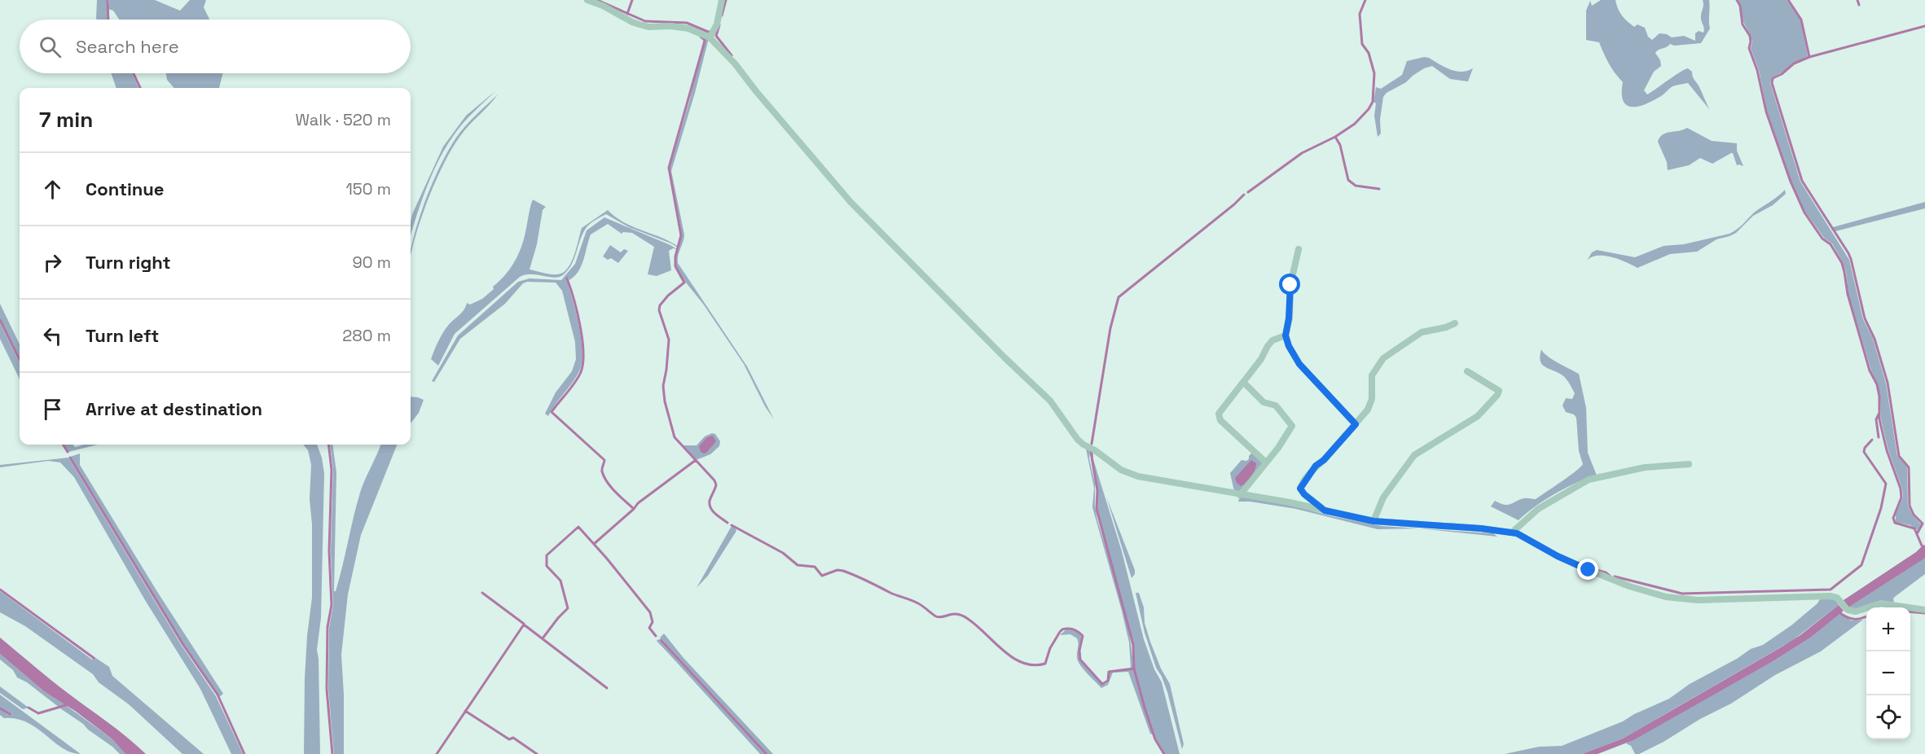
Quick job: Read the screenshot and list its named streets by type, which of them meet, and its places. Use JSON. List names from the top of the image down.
{
  "page": {
    "search": "Search here",
    "heading": ["7 min", "Walk · 520 m"],
    "list": [
      ["Continue", "150 m"],
      ["Turn right", "90 m"],
      ["Turn left", "280 m"],
      "Arrive at destination"
    ],
    "map_buttons": ["+", "−"]
  }
}
